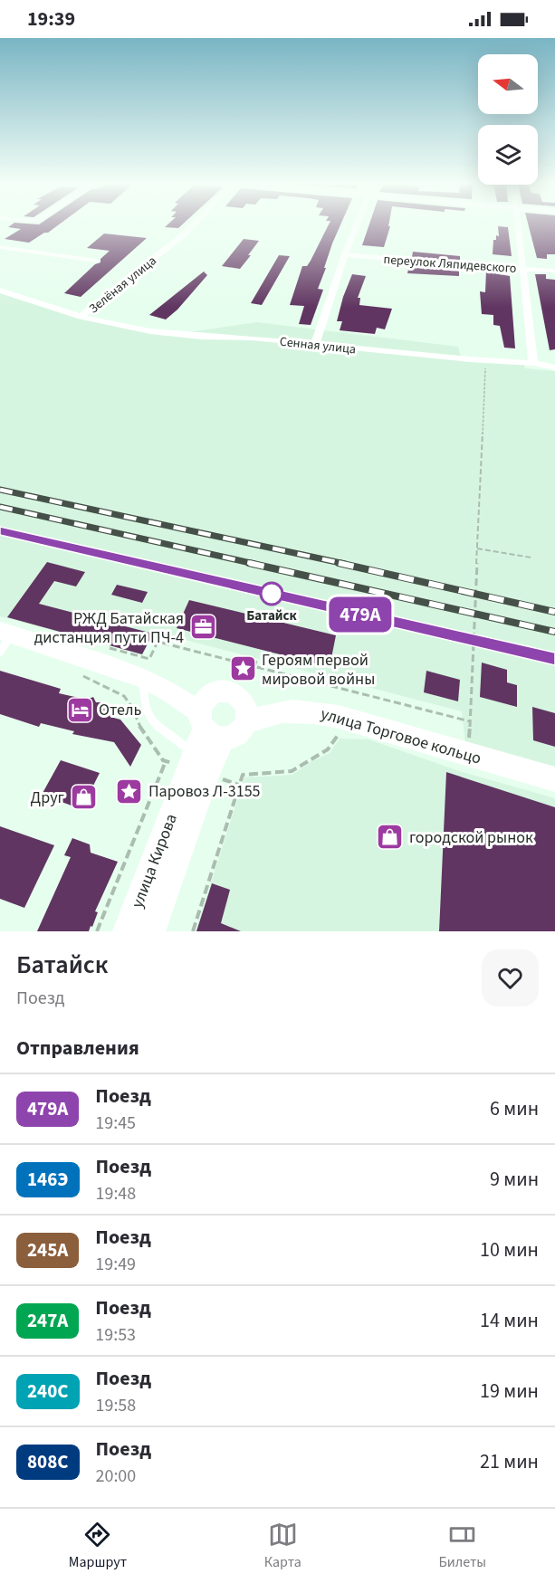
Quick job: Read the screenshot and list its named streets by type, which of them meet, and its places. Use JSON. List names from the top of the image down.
{
  "streets": {
    "street": [
      "переулок Ляпидевского",
      "Зелёная улица",
      "Сенная улица",
      "улица Торговое кольцо",
      "улица Кирова"
    ]
  },
  "crossings": [
    ["Зелёная улица", "Сенная улица"],
    ["улица Торговое кольцо", "улица Кирова"]
  ],
  "places": {
    "other": ["Батайск"],
    "office": ["РЖД Батайская дистанция пути ПЧ-4"],
    "place": ["Героям первой мировой войны", "Паровоз Л-3155"],
    "hotel": ["Отель"],
    "shop": ["Друг", "городской рынок"]
  },
  "north": "left",
  "page": {
    "status": "19:39",
    "on_map": "479А",
    "heading": [
      ["Батайск", "Поезд"],
      "Отправления"
    ],
    "list": [
      {
        "mark": "479А",
        "name": "Поезд",
        "note": "19:45",
        "value": "6 мин"
      },
      {
        "mark": "146Э",
        "name": "Поезд",
        "note": "19:48",
        "value": "9 мин"
      },
      {
        "mark": "245А",
        "name": "Поезд",
        "note": "19:49",
        "value": "10 мин"
      },
      {
        "mark": "247А",
        "name": "Поезд",
        "note": "19:53",
        "value": "14 мин"
      },
      {
        "mark": "240С",
        "name": "Поезд",
        "note": "19:58",
        "value": "19 мин"
      },
      {
        "mark": "808С",
        "name": "Поезд",
        "note": "20:00",
        "value": "21 мин"
      }
    ],
    "tabs": ["Маршрут", "Карта", "Билеты"]
  }
}
